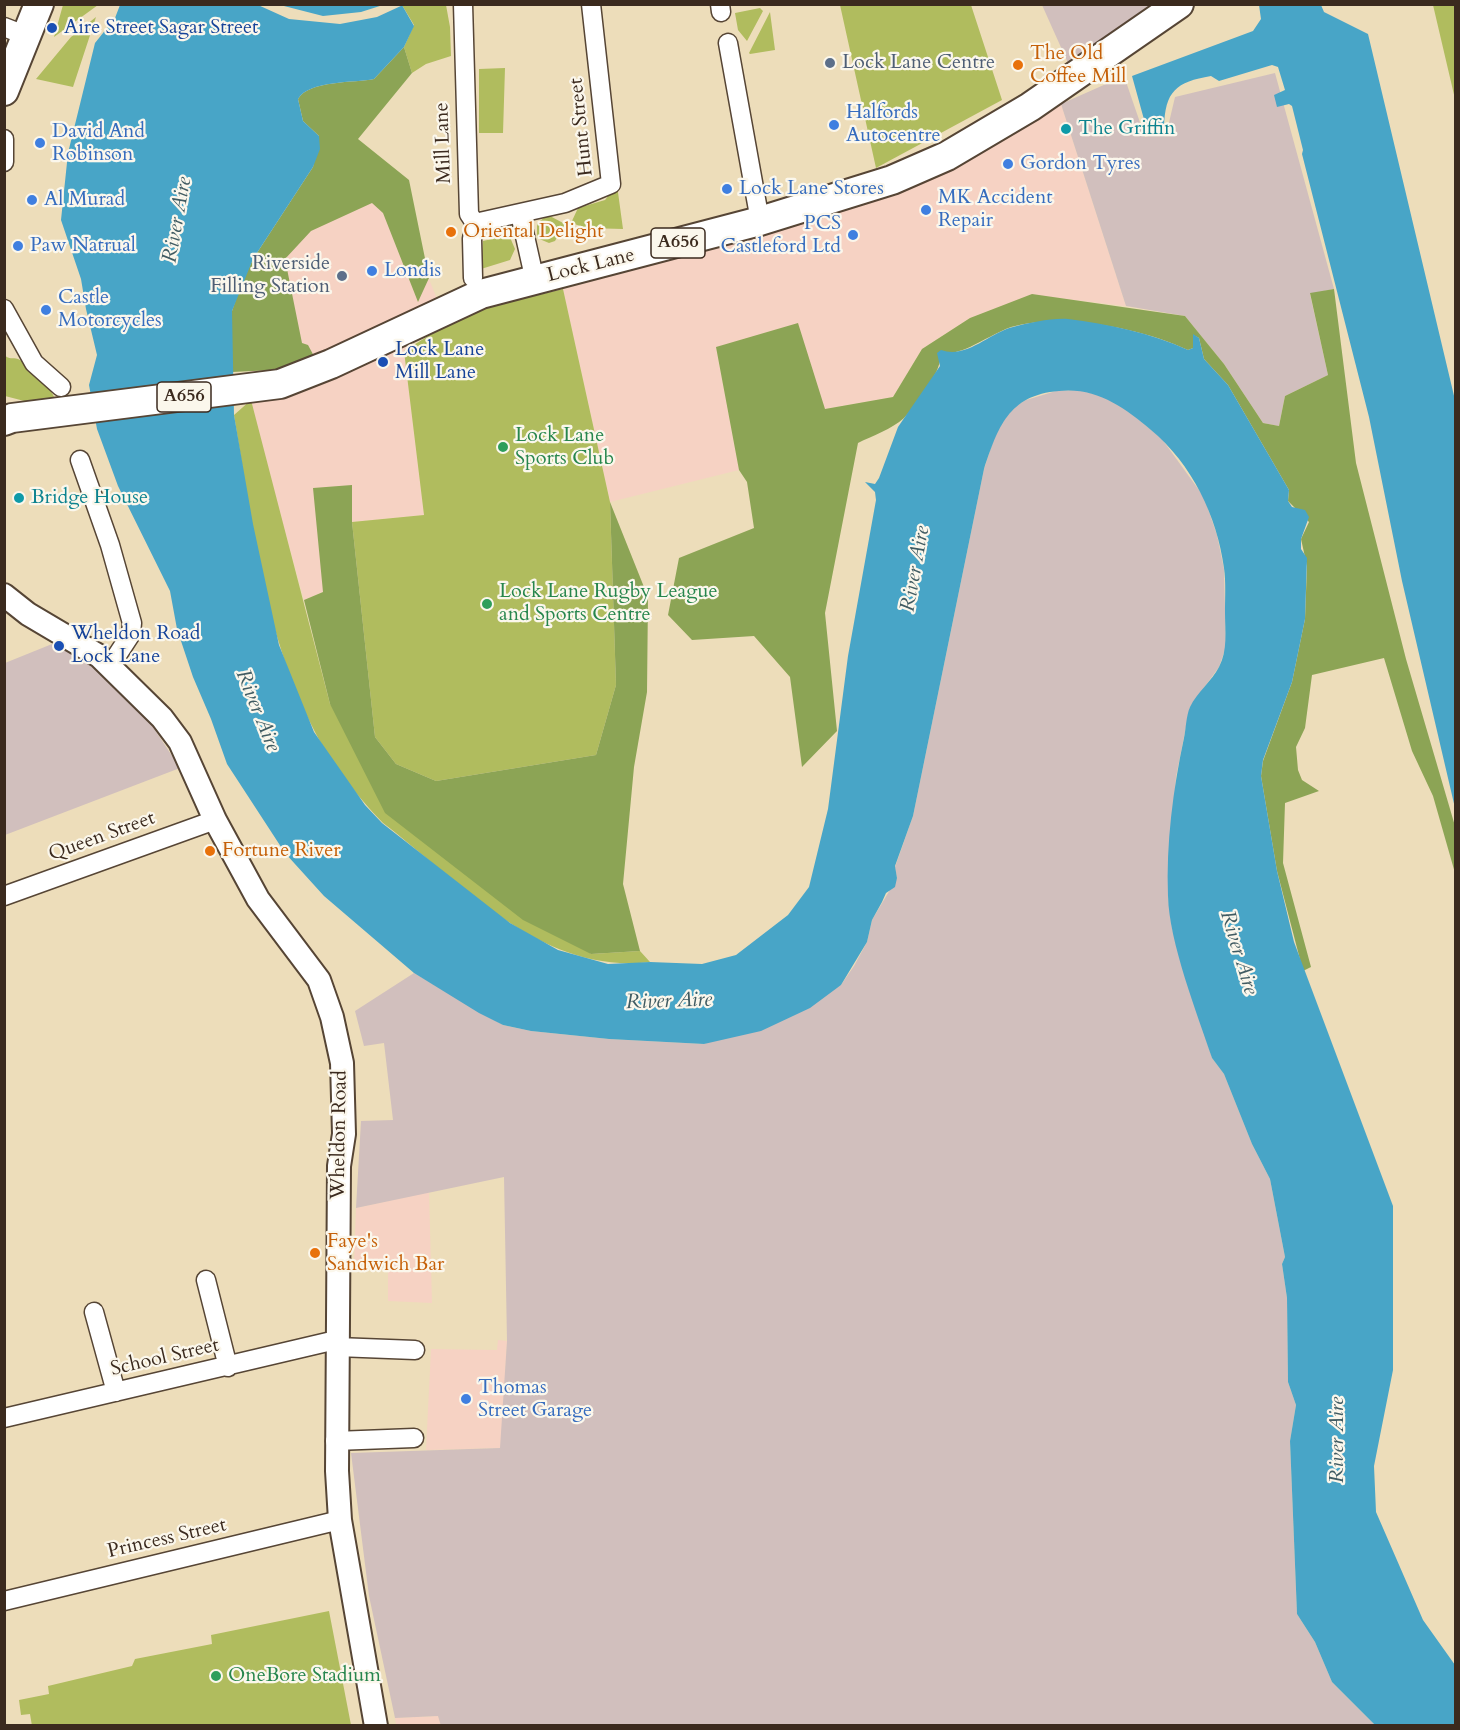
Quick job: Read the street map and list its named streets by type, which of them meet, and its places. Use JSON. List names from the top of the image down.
{
  "streets": {
    "main road": ["A656", "Lock Lane"],
    "street": [
      "Hunt Street",
      "Mill Lane",
      "Queen Street",
      "Wheldon Road",
      "School Street",
      "Princess Street"
    ]
  },
  "crossings": [
    ["Hunt Street", "Mill Lane"],
    ["Queen Street", "Wheldon Road"],
    ["Wheldon Road", "School Street"],
    ["Wheldon Road", "Princess Street"]
  ],
  "water": ["River Aire"],
  "places": [
    "Aire Street Sagar Street",
    "Lock Lane Centre",
    "The Old Coffee Mill",
    "Halfords Autocentre",
    "The Griffin",
    "David And Robinson",
    "Gordon Tyres",
    "Lock Lane Stores",
    "Al Murad",
    "MK Accident Repair",
    "Oriental Delight",
    "PCS Castleford Ltd",
    "Paw Natrual",
    "Londis",
    "Riverside Filling Station",
    "Castle Motorcycles",
    "Lock Lane Mill Lane",
    "Lock Lane Sports Club",
    "Bridge House",
    "Lock Lane Rugby League and Sports Centre",
    "Wheldon Road Lock Lane",
    "Fortune River",
    "Faye's Sandwich Bar",
    "Thomas Street Garage",
    "OneBore Stadium"
  ]
}
